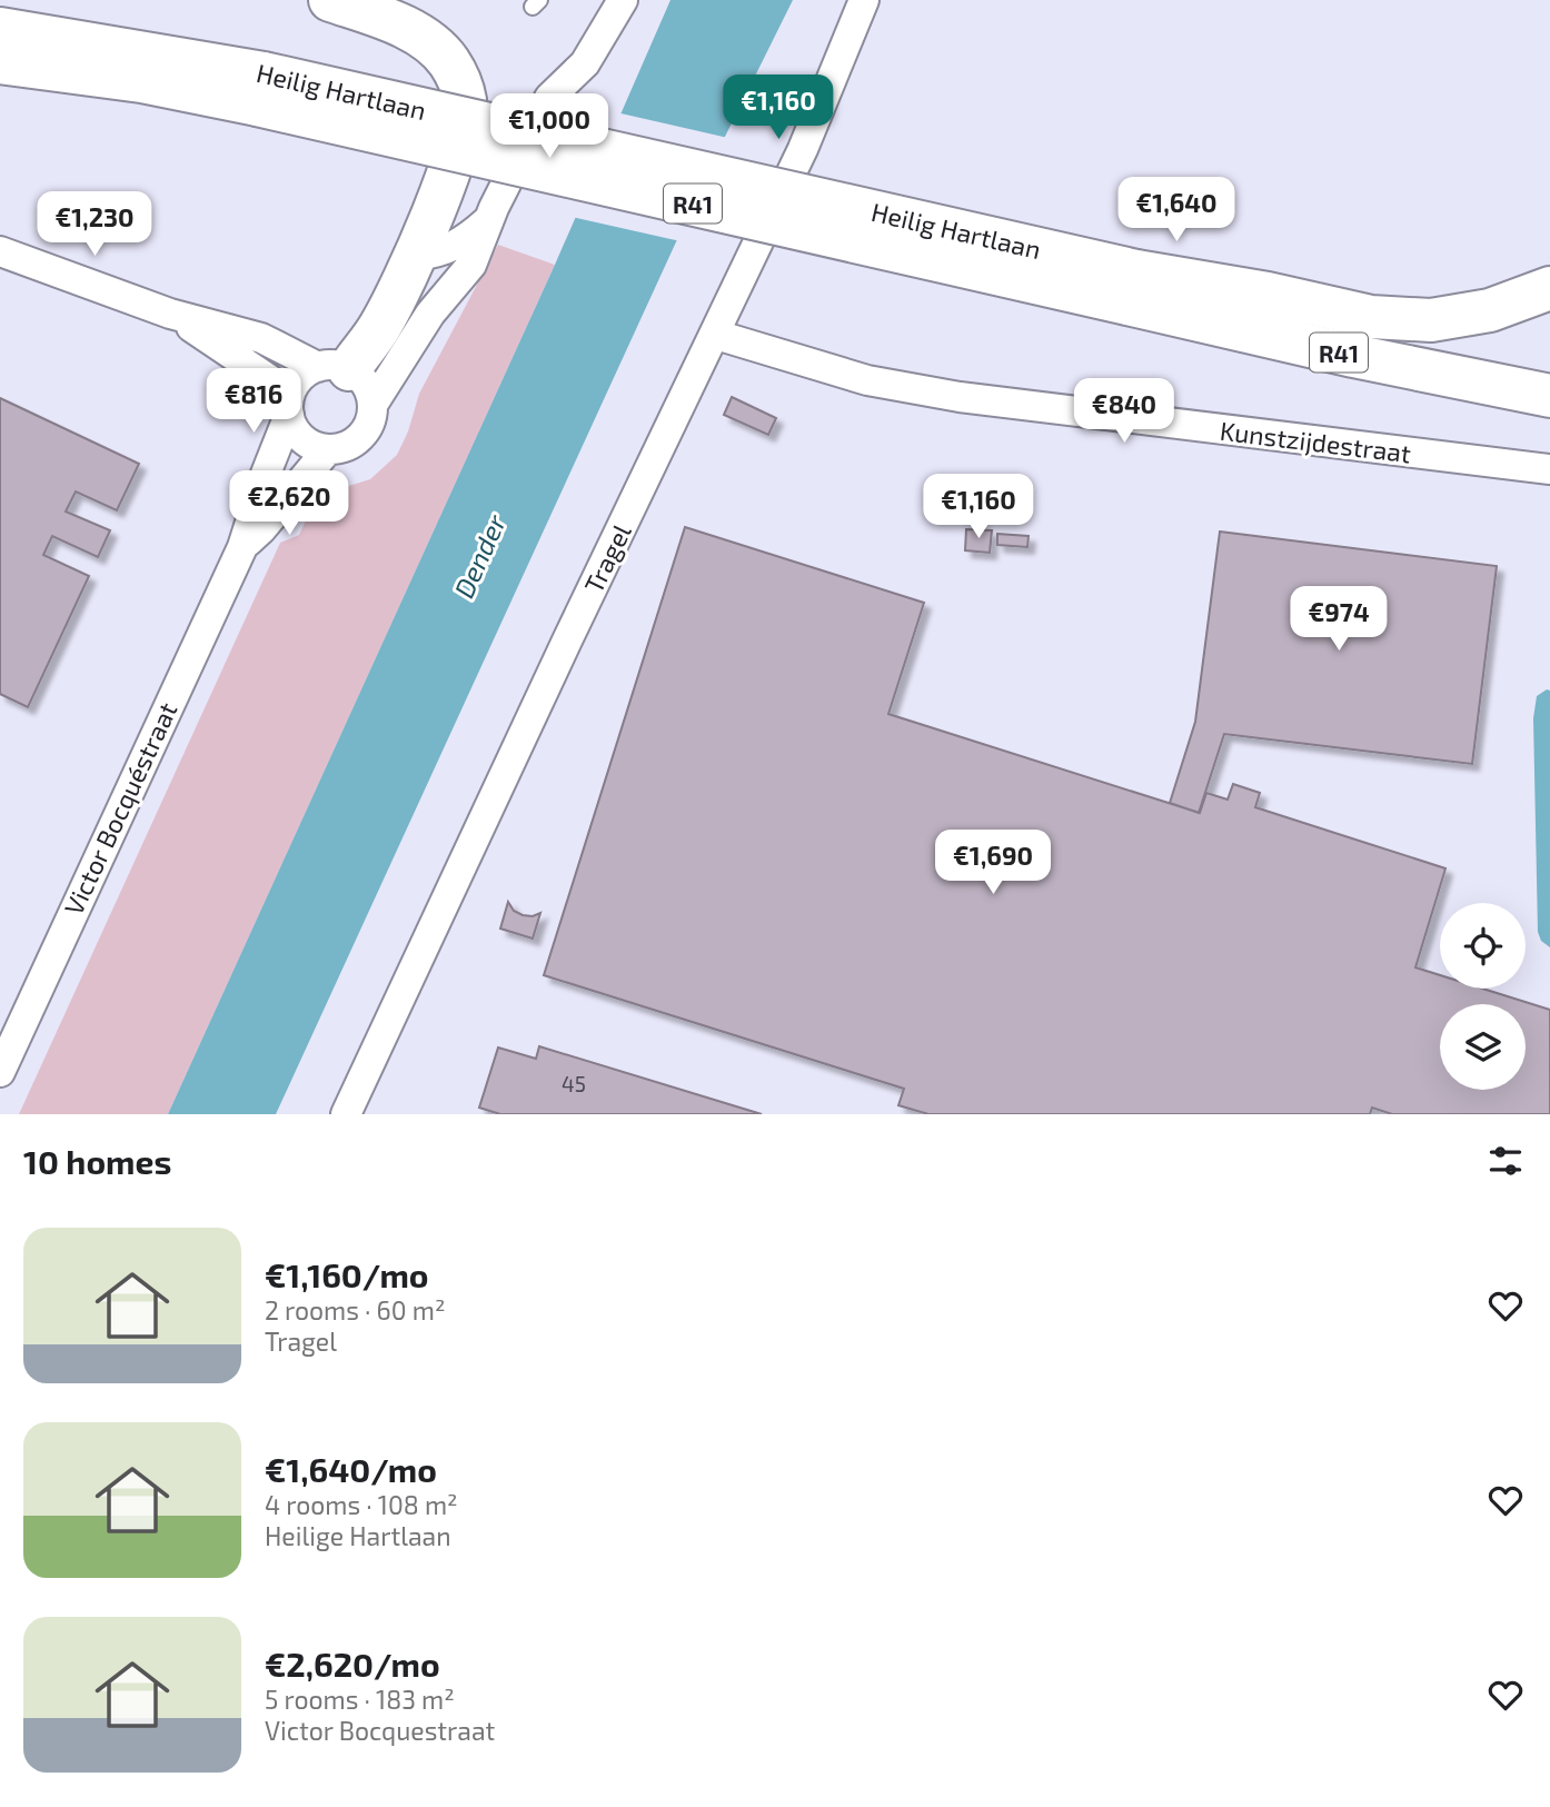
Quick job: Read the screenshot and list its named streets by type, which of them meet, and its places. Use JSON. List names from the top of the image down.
{
  "streets": {
    "main road": ["Heilig Hartlaan", "R41"],
    "street": ["Kunstzijdestraat", "Tragel", "Victor Bocquéstraat"]
  },
  "crossings": [
    ["Heilig Hartlaan", "R41"],
    ["Kunstzijdestraat", "Tragel"]
  ],
  "water": ["Dender"],
  "house_numbers": ["45"],
  "page": {
    "price": [
      "€1,160",
      "€1,000",
      "€1,640",
      "€1,230",
      "€816",
      "€840",
      "€2,620",
      "€1,160",
      "€974",
      "€1,690"
    ],
    "heading": "10 homes",
    "list": [
      {
        "name": "€1,160/mo",
        "note": "2 rooms · 60 m² · Tragel"
      },
      {
        "name": "€1,640/mo",
        "note": "4 rooms · 108 m² · Heilige Hartlaan"
      },
      {
        "name": "€2,620/mo",
        "note": "5 rooms · 183 m² · Victor Bocquestraat"
      }
    ]
  }
}
